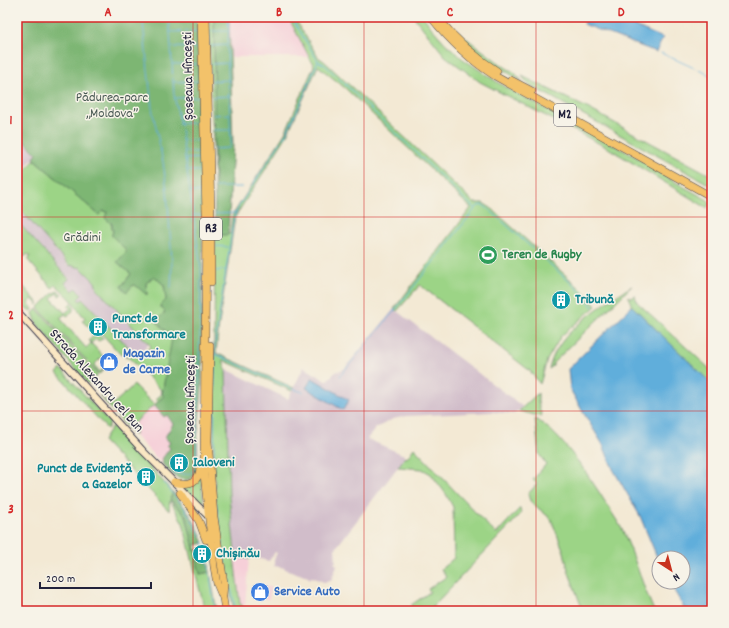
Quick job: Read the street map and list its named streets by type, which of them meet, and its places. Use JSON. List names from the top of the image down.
{
  "streets": {
    "highway": ["Șoseaua Hîncești", "M2", "R3"],
    "main road": ["Strada Alexandru cel Bun"]
  },
  "crossings": [
    ["Șoseaua Hîncești", "R3"],
    ["Șoseaua Hîncești", "Strada Alexandru cel Bun"],
    ["R3", "Strada Alexandru cel Bun"]
  ],
  "parks": ["Pădurea-parc „Moldova”", "Grădini"],
  "places": {
    "sports": ["Teren de Rugby"],
    "building": [
      "Tribună",
      "Punct de Transformare",
      "Ialoveni",
      "Punct de Evidență a Gazelor",
      "Chișinău"
    ],
    "shop": ["Magazin de Carne", "Service Auto"]
  },
  "scale_bar": "200 m",
  "north": "bottom right",
  "grid": {
    "columns": [
      "A",
      "B",
      "C",
      "D"
    ],
    "rows": ["1", "2", "3"]
  }
}
